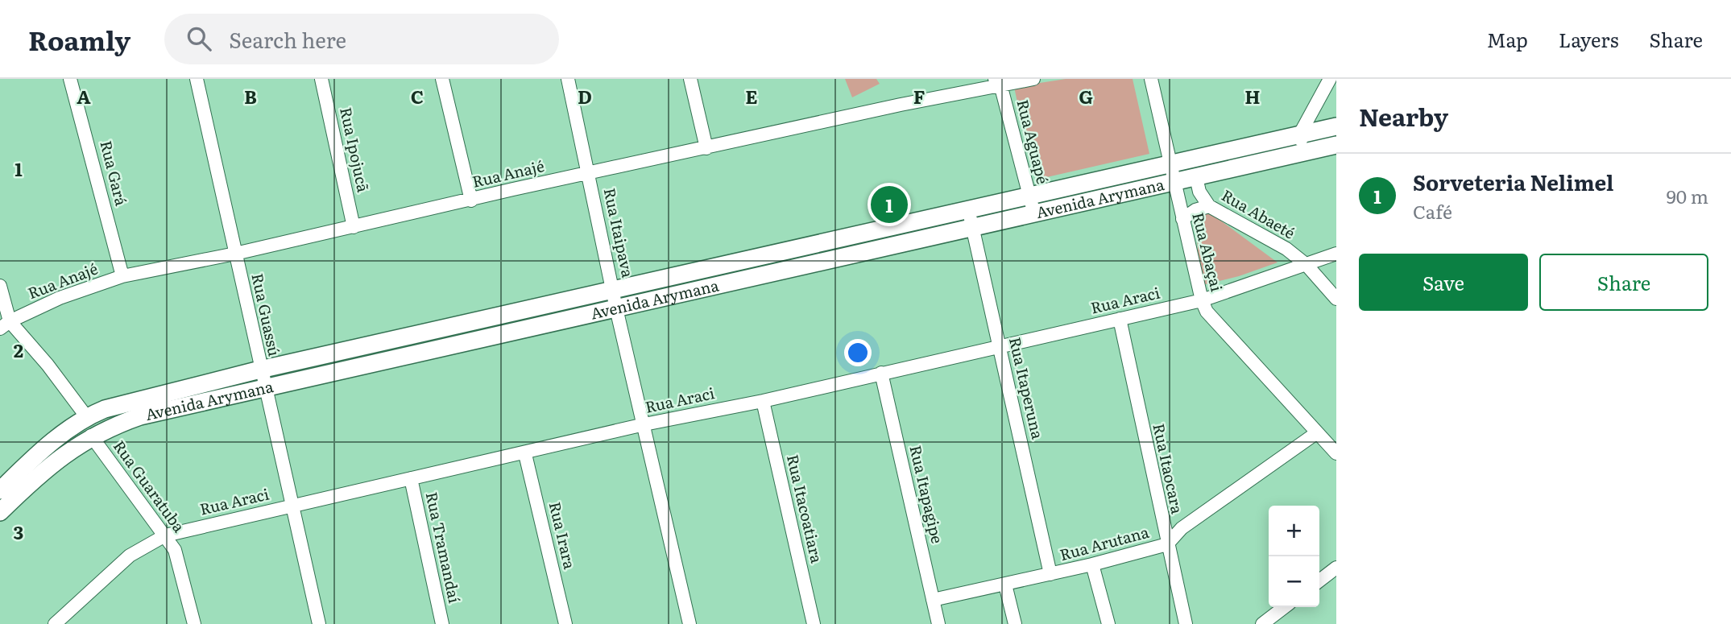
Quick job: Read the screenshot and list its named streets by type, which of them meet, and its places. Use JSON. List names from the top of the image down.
{
  "streets": {
    "main road": ["Avenida Arymana"],
    "street": [
      "Rua Aguapé",
      "Rua Ipojucã",
      "Rua Gará",
      "Rua Anajé",
      "Rua Abaeté",
      "Rua Itaipava",
      "Rua Abaçai",
      "Rua Araci",
      "Rua Guassú",
      "Rua Itaperuna",
      "Rua Itaocara",
      "Rua Guaratuba",
      "Rua Itapagipe",
      "Rua Itacoatiara",
      "Rua Irara",
      "Rua Arutana",
      "Rua Tramandaí"
    ]
  },
  "crossings": [
    ["Rua Aguapé", "Rua Anajé"],
    ["Rua Aguapé", "Avenida Arymana"],
    ["Rua Ipojucã", "Rua Anajé"],
    ["Rua Gará", "Rua Anajé"],
    ["Rua Anajé", "Rua Itaipava"],
    ["Rua Anajé", "Rua Guassú"],
    ["Avenida Arymana", "Rua Abaeté"],
    ["Avenida Arymana", "Rua Itaipava"],
    ["Avenida Arymana", "Rua Abaçai"],
    ["Avenida Arymana", "Rua Guassú"],
    ["Avenida Arymana", "Rua Itaperuna"],
    ["Avenida Arymana", "Rua Guaratuba"],
    ["Rua Abaeté", "Rua Araci"],
    ["Rua Itaipava", "Rua Araci"],
    ["Rua Abaçai", "Rua Araci"],
    ["Rua Abaçai", "Rua Arutana"],
    ["Rua Araci", "Rua Guassú"],
    ["Rua Araci", "Rua Itaperuna"],
    ["Rua Araci", "Rua Itaocara"],
    ["Rua Araci", "Rua Guaratuba"],
    ["Rua Araci", "Rua Itapagipe"],
    ["Rua Araci", "Rua Itacoatiara"],
    ["Rua Araci", "Rua Irara"],
    ["Rua Araci", "Rua Tramandaí"],
    ["Rua Itaperuna", "Rua Arutana"],
    ["Rua Itaocara", "Rua Arutana"],
    ["Rua Itapagipe", "Rua Arutana"]
  ],
  "page": {
    "header": "Roamly",
    "search": "Search here",
    "nav": ["Map", "Layers", "Share"],
    "heading": "Nearby",
    "list": [
      {
        "mark": "1",
        "name": "Sorveteria Nelimel",
        "note": "Café",
        "value": "90 m"
      }
    ],
    "pins": "1",
    "buttons": ["Save", "Share"],
    "map_buttons": ["+", "−"]
  },
  "grid": {
    "columns": [
      "A",
      "B",
      "C",
      "D",
      "E",
      "F",
      "G",
      "H"
    ],
    "rows": ["1", "2", "3"]
  }
}
